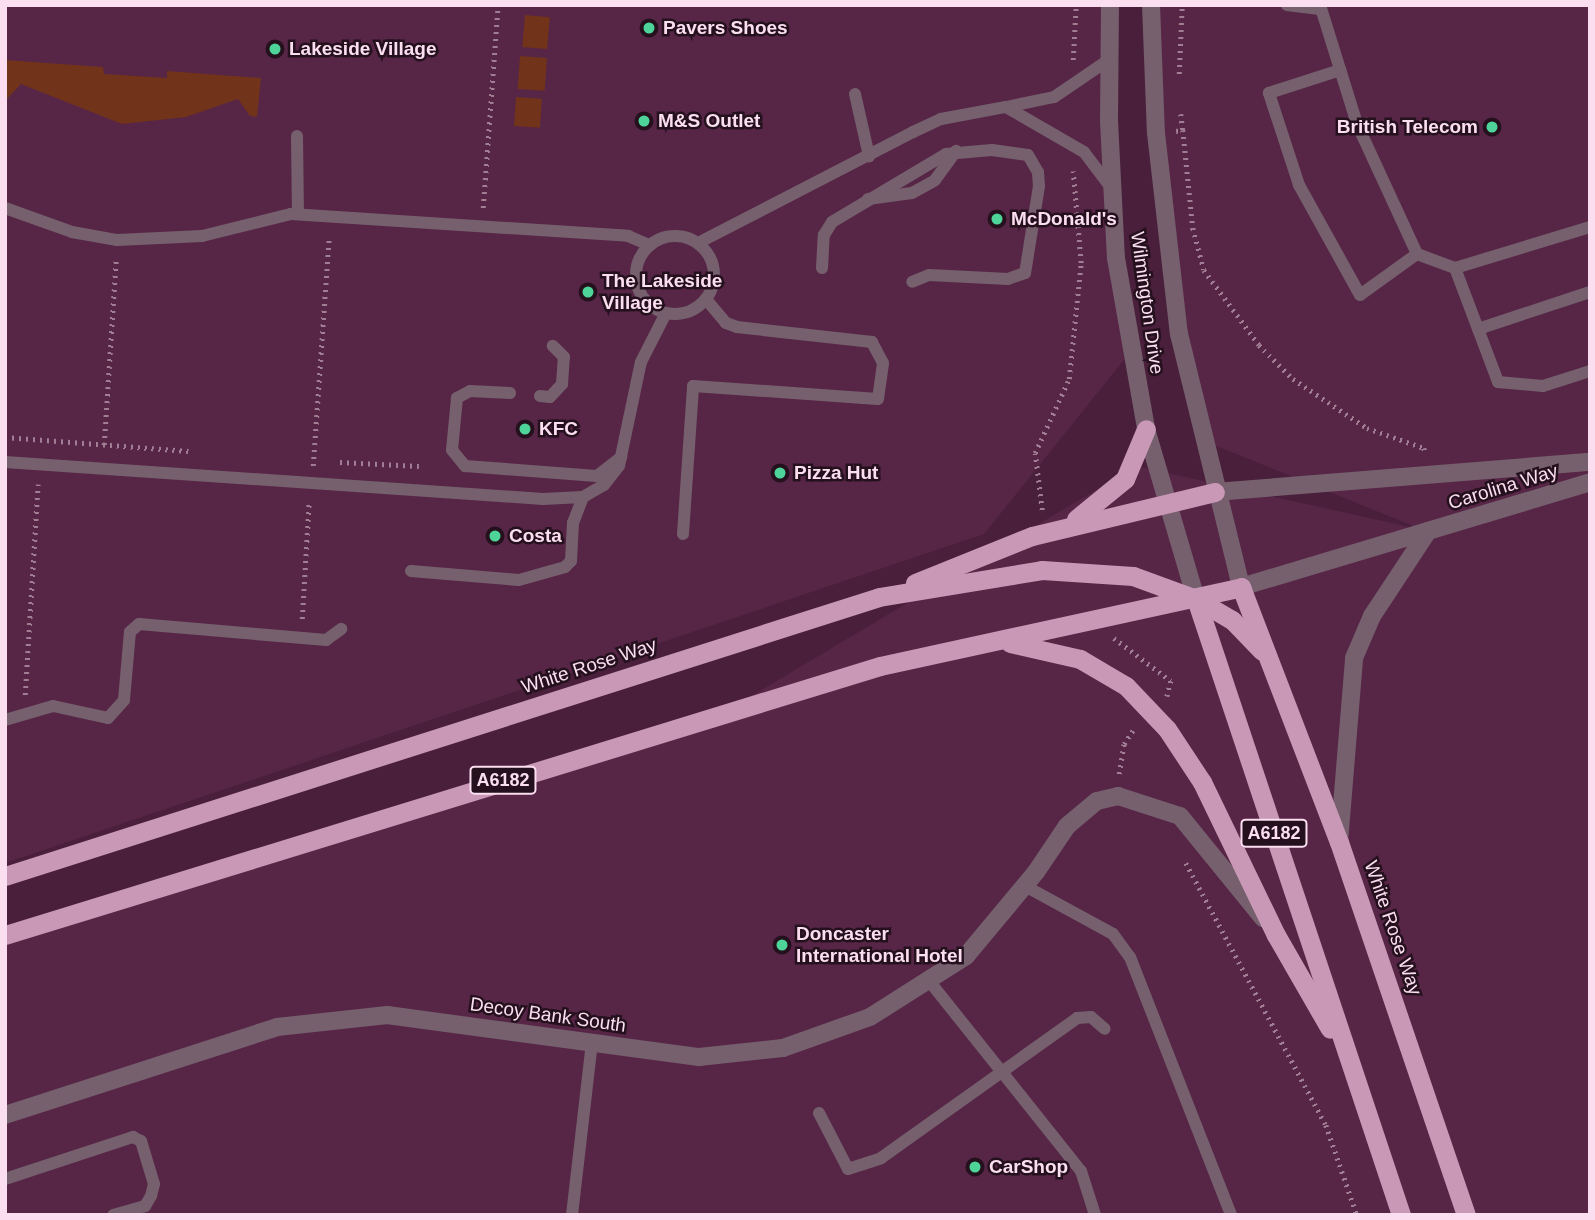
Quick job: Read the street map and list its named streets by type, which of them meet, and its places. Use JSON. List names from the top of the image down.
{
  "streets": {
    "highway": ["White Rose Way", "A6182"],
    "street": ["Wilmington Drive", "Carolina Way", "Decoy Bank South"]
  },
  "crossings": [
    ["Wilmington Drive", "Carolina Way"],
    ["Wilmington Drive", "White Rose Way"],
    ["Wilmington Drive", "A6182"],
    ["Carolina Way", "White Rose Way"],
    ["Carolina Way", "A6182"],
    ["White Rose Way", "A6182"],
    ["A6182", "Decoy Bank South"]
  ],
  "places": [
    "Pavers Shoes",
    "Lakeside Village",
    "M&S Outlet",
    "British Telecom",
    "McDonald's",
    "The Lakeside Village",
    "KFC",
    "Pizza Hut",
    "Costa",
    "Doncaster International Hotel",
    "CarShop"
  ]
}
